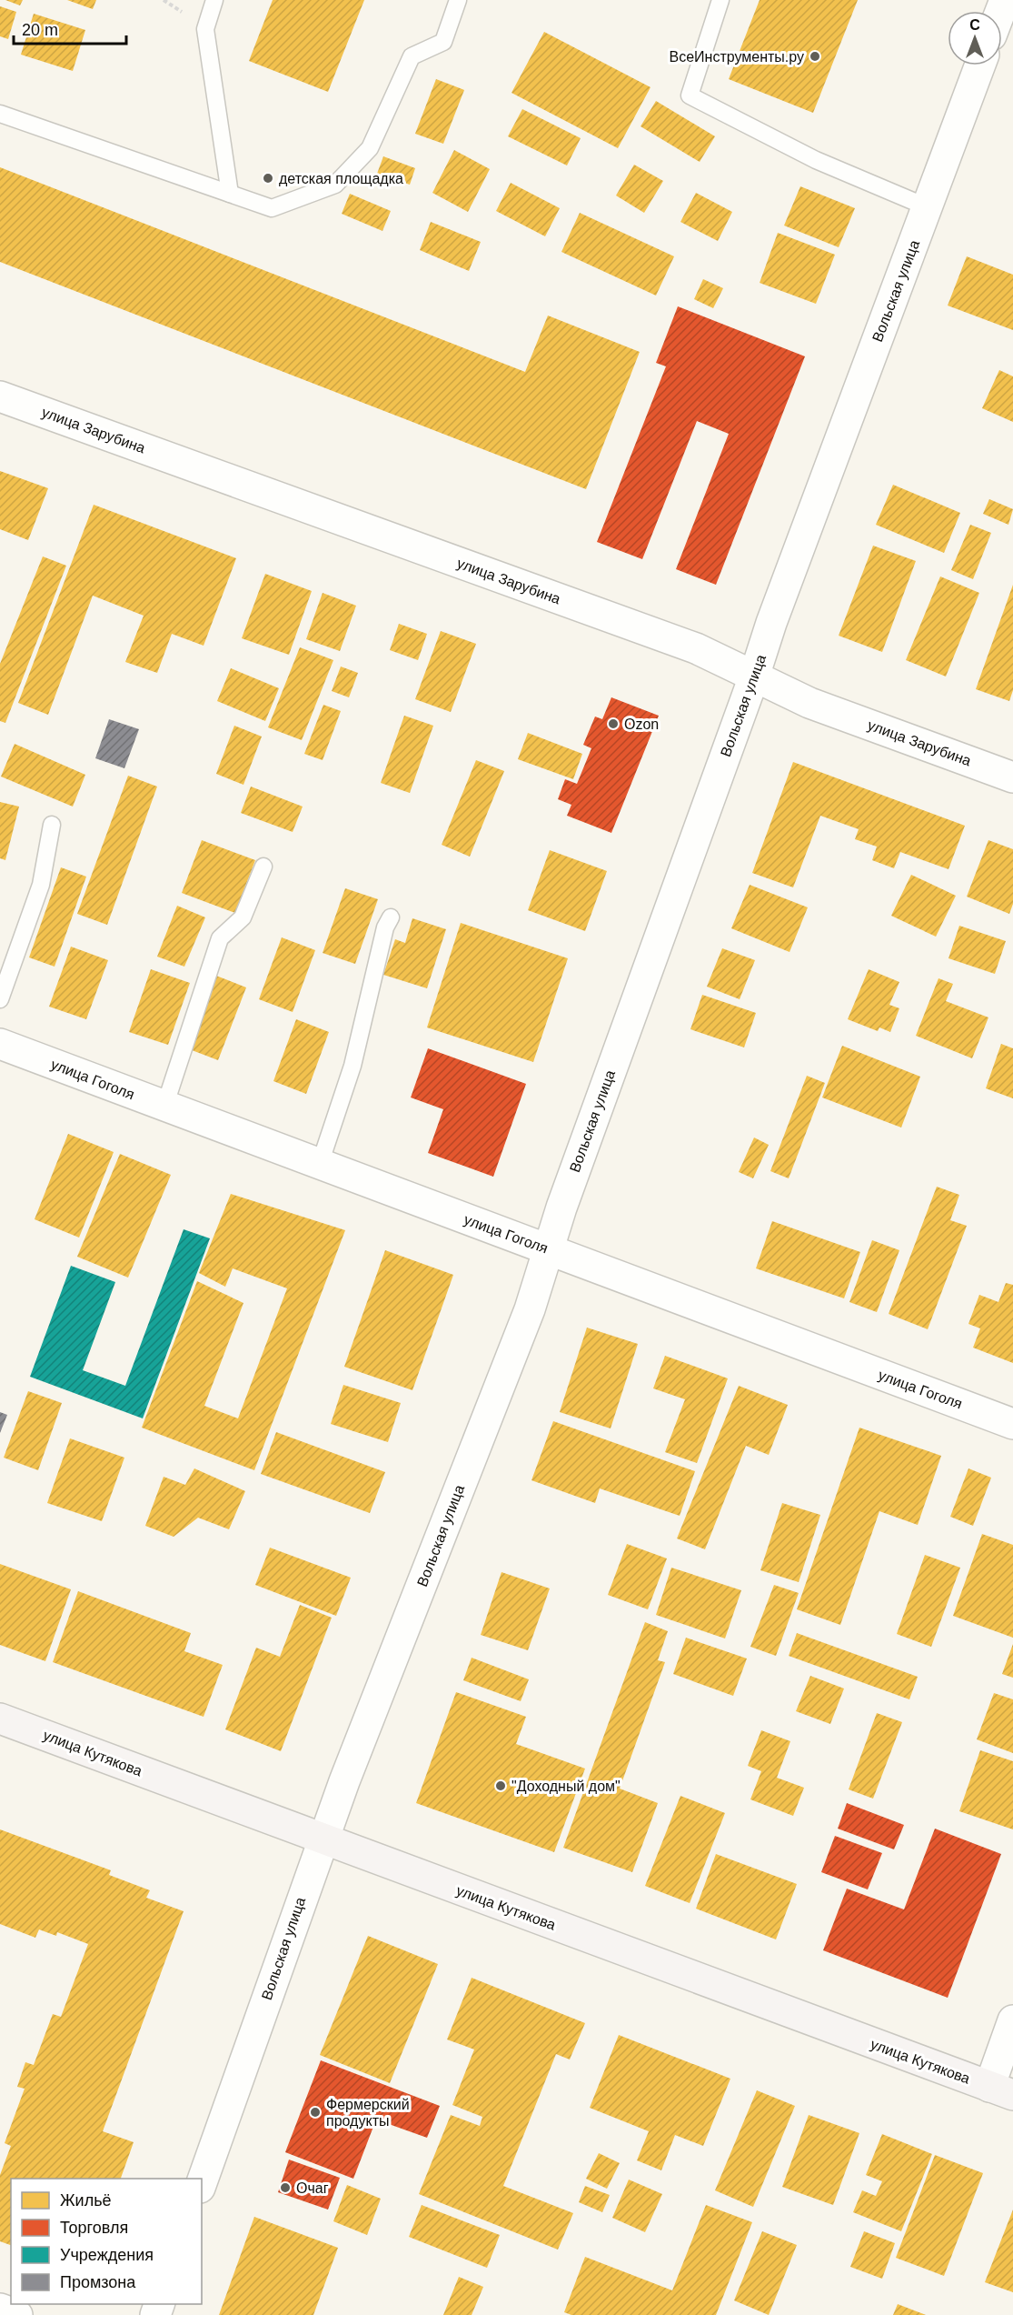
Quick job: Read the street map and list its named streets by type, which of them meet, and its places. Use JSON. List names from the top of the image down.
{
  "streets": {
    "street": [
      "Вольская улица",
      "улица Зарубина",
      "улица Гоголя",
      "улица Кутякова"
    ]
  },
  "crossings": [
    ["Вольская улица", "улица Зарубина"],
    ["Вольская улица", "улица Гоголя"],
    ["Вольская улица", "улица Кутякова"]
  ],
  "places": [
    "ВсеИнструменты.ру",
    "детская площадка",
    "Ozon",
    "\"Доходный дом\"",
    "Фермерский продукты",
    "Очаг"
  ],
  "legend": [
    "Жильё",
    "Торговля",
    "Учреждения",
    "Промзона"
  ],
  "scale_bar": "20 m",
  "north": "top"
}
